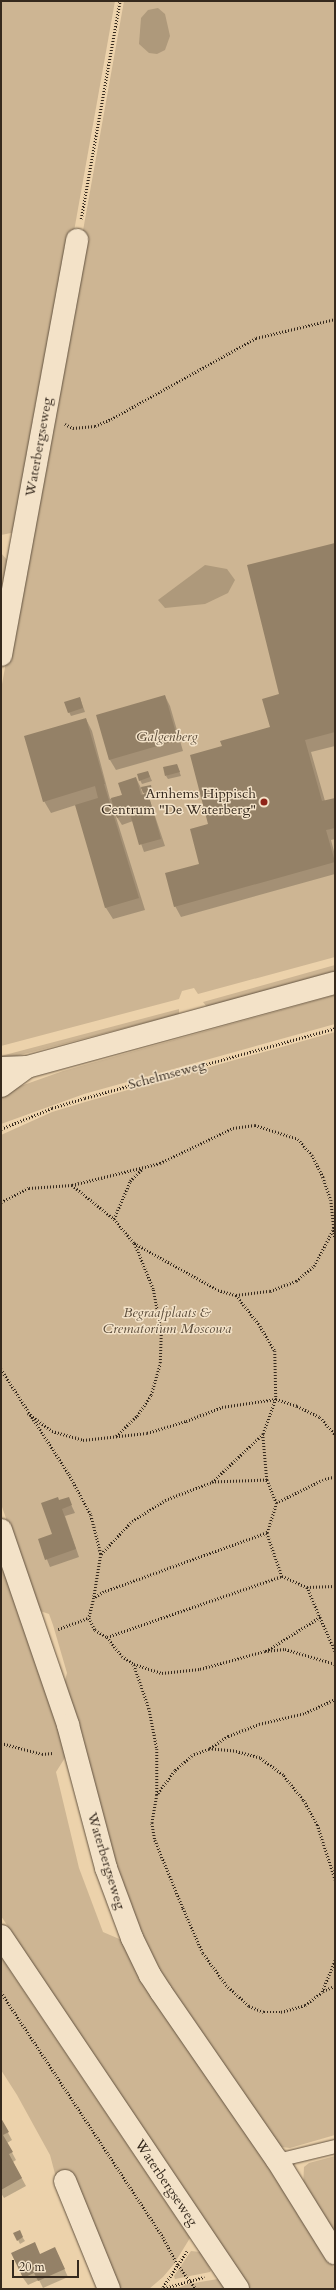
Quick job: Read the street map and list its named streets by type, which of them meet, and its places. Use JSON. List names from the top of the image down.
{
  "streets": {
    "street": ["Waterbergseweg"],
    "path": ["Schelmseweg"]
  },
  "parks": ["Galgenberg", "Begraafplaats & Crematorium Moscowa"],
  "places": ["Arnhems Hippisch Centrum \"De Waterberg\""],
  "scale_bar": "20 m"
}
